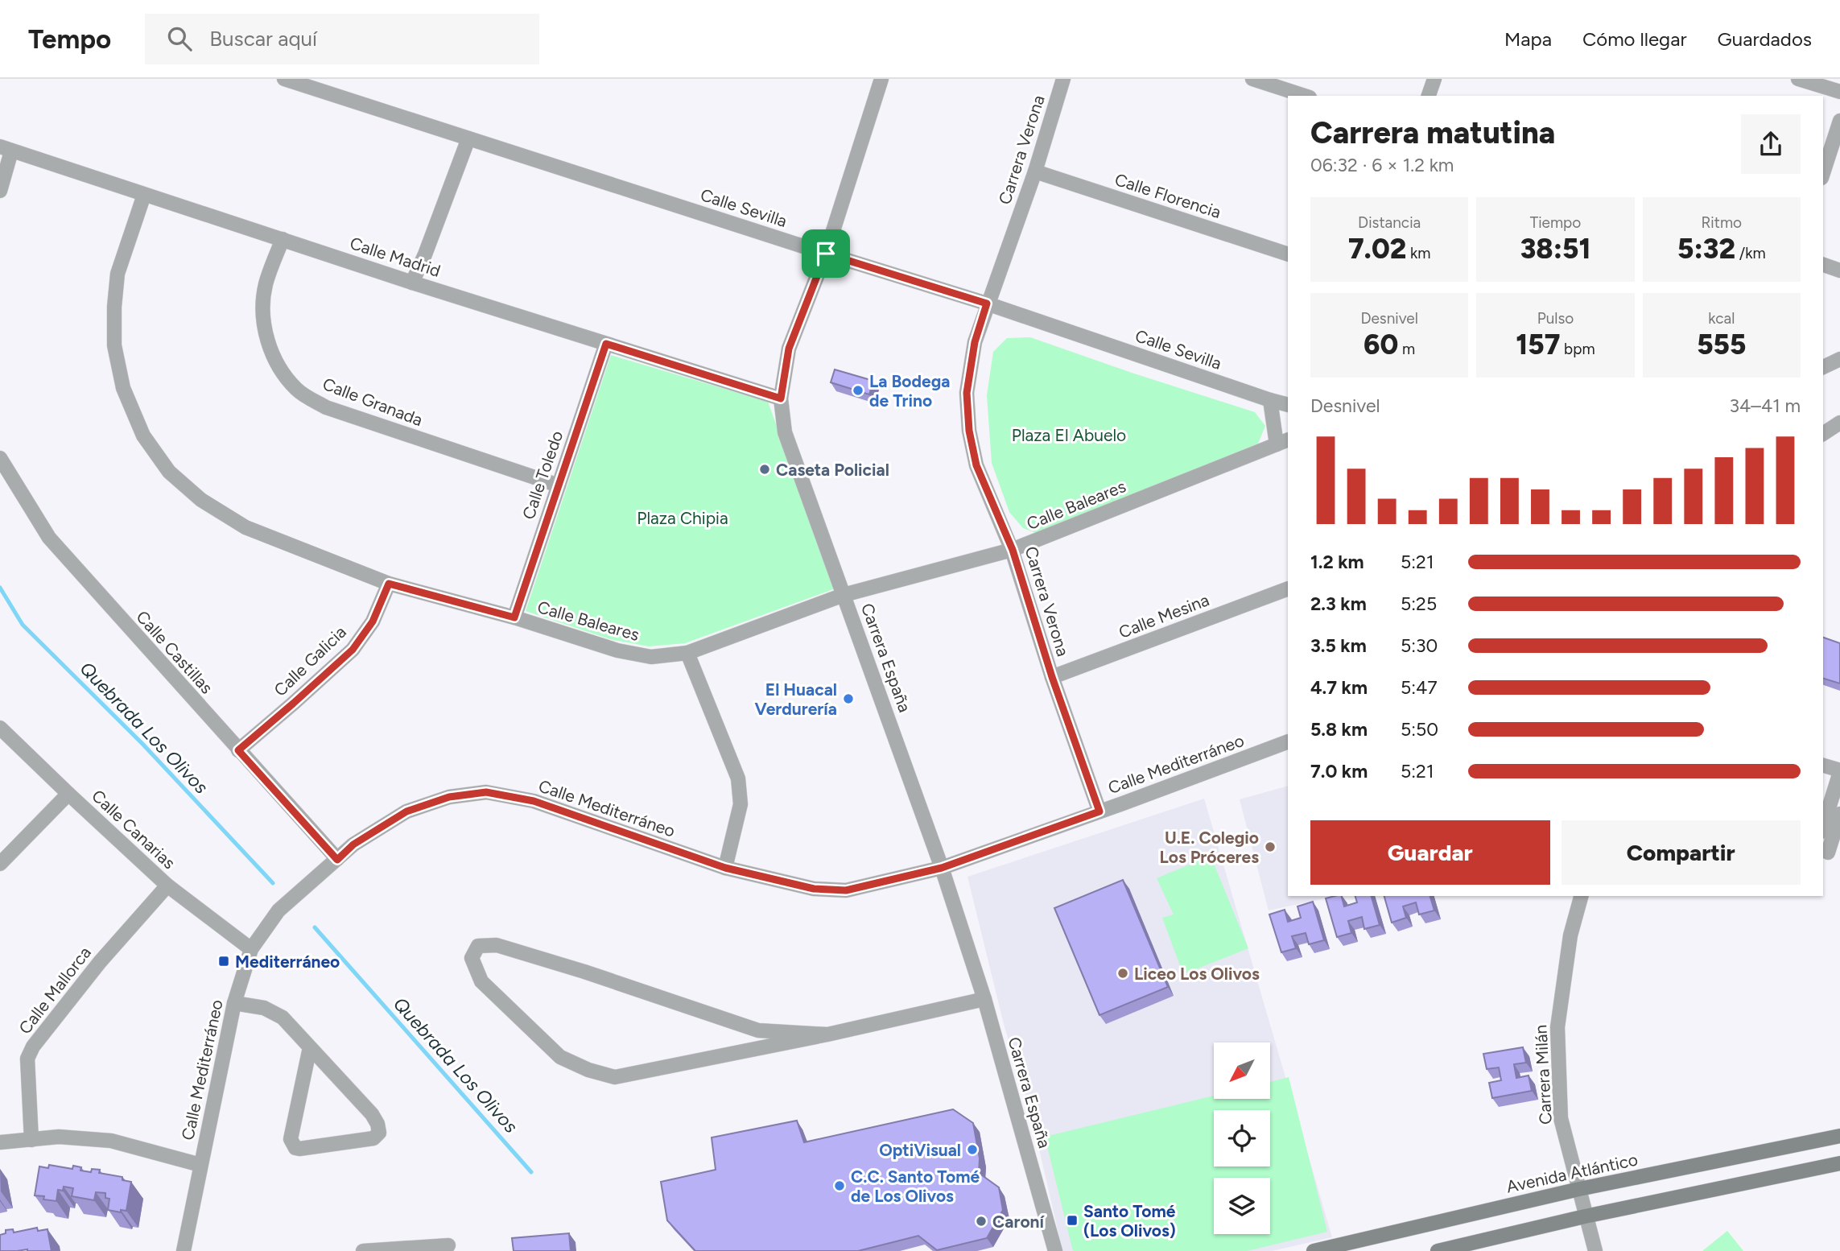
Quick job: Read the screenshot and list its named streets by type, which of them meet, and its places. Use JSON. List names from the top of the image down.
{
  "streets": {
    "main road": ["Avenida Atlántico"],
    "street": [
      "Carrera Verona",
      "Calle Florencia",
      "Calle Sevilla",
      "Calle Madrid",
      "Calle Granada",
      "Calle Toledo",
      "Calle Baleares",
      "Calle Mesina",
      "Calle Castillas",
      "Carrera España",
      "Calle Galicia",
      "Calle Mediterráneo",
      "Calle Canarias",
      "Calle Mallorca",
      "Carrera Milán"
    ]
  },
  "crossings": [
    ["Carrera Verona", "Calle Florencia"],
    ["Carrera Verona", "Calle Sevilla"],
    ["Carrera Verona", "Calle Baleares"],
    ["Carrera Verona", "Calle Mesina"],
    ["Carrera Verona", "Calle Mediterráneo"],
    ["Calle Sevilla", "Carrera España"],
    ["Calle Madrid", "Calle Granada"],
    ["Calle Madrid", "Calle Toledo"],
    ["Calle Madrid", "Calle Baleares"],
    ["Calle Madrid", "Carrera España"],
    ["Calle Granada", "Calle Toledo"],
    ["Calle Toledo", "Calle Baleares"],
    ["Calle Baleares", "Carrera España"],
    ["Calle Baleares", "Calle Galicia"],
    ["Calle Castillas", "Calle Galicia"],
    ["Calle Castillas", "Calle Mediterráneo"],
    ["Carrera España", "Calle Mediterráneo"],
    ["Calle Mediterráneo", "Calle Canarias"],
    ["Calle Canarias", "Calle Mallorca"],
    ["Carrera Milán", "Avenida Atlántico"]
  ],
  "water": ["Quebrada Los Olivos"],
  "parks": ["Plaza El Abuelo", "Plaza Chipia"],
  "places": {
    "other": [
      "La Bodega de Trino",
      "Caseta Policial",
      "El Huacal Verdurería",
      "U.E. Colegio Los Próceres",
      "Liceo Los Olivos",
      "OptiVisual",
      "C.C. Santo Tomé de Los Olivos",
      "Caroní"
    ],
    "transit": ["Mediterráneo", "Santo Tomé (Los Olivos)"]
  },
  "north": "bottom left",
  "page": {
    "header": "Tempo",
    "search": "Buscar aquí",
    "nav": ["Mapa", "Cómo llegar", "Guardados"],
    "heading": ["Carrera matutina", "06:32 · 6 × 1.2 km"],
    "stats": [
      ["Distancia", "7.02 km"],
      ["Tiempo", "38:51"],
      ["Ritmo", "5:32 /km"],
      ["Desnivel", "60 m"],
      ["Pulso", "157 bpm"],
      ["kcal", "555"]
    ],
    "chart": ["Desnivel", "34–41 m"],
    "list": [
      {
        "name": "1.2 km",
        "note": "5:21"
      },
      {
        "name": "2.3 km",
        "note": "5:25"
      },
      {
        "name": "3.5 km",
        "note": "5:30"
      },
      {
        "name": "4.7 km",
        "note": "5:47"
      },
      {
        "name": "5.8 km",
        "note": "5:50"
      },
      {
        "name": "7.0 km",
        "note": "5:21"
      }
    ],
    "buttons": ["Guardar", "Compartir"]
  }
}
